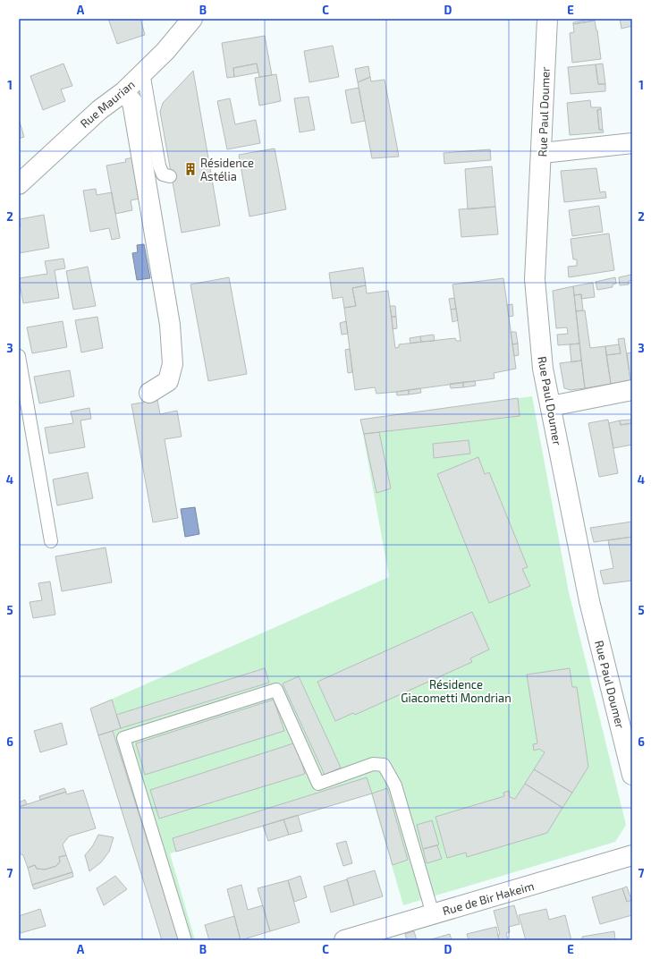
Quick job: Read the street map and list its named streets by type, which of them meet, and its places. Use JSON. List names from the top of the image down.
{
  "streets": {
    "street": ["Rue Maurian", "Rue Paul Doumer", "Rue de Bir Hakeim"]
  },
  "parks": ["Résidence Giacometti Mondrian"],
  "places": {
    "building": ["Résidence Astélia"]
  },
  "grid": {
    "columns": [
      "A",
      "B",
      "C",
      "D",
      "E"
    ],
    "rows": [
      "1",
      "2",
      "3",
      "4",
      "5",
      "6",
      "7"
    ]
  }
}
